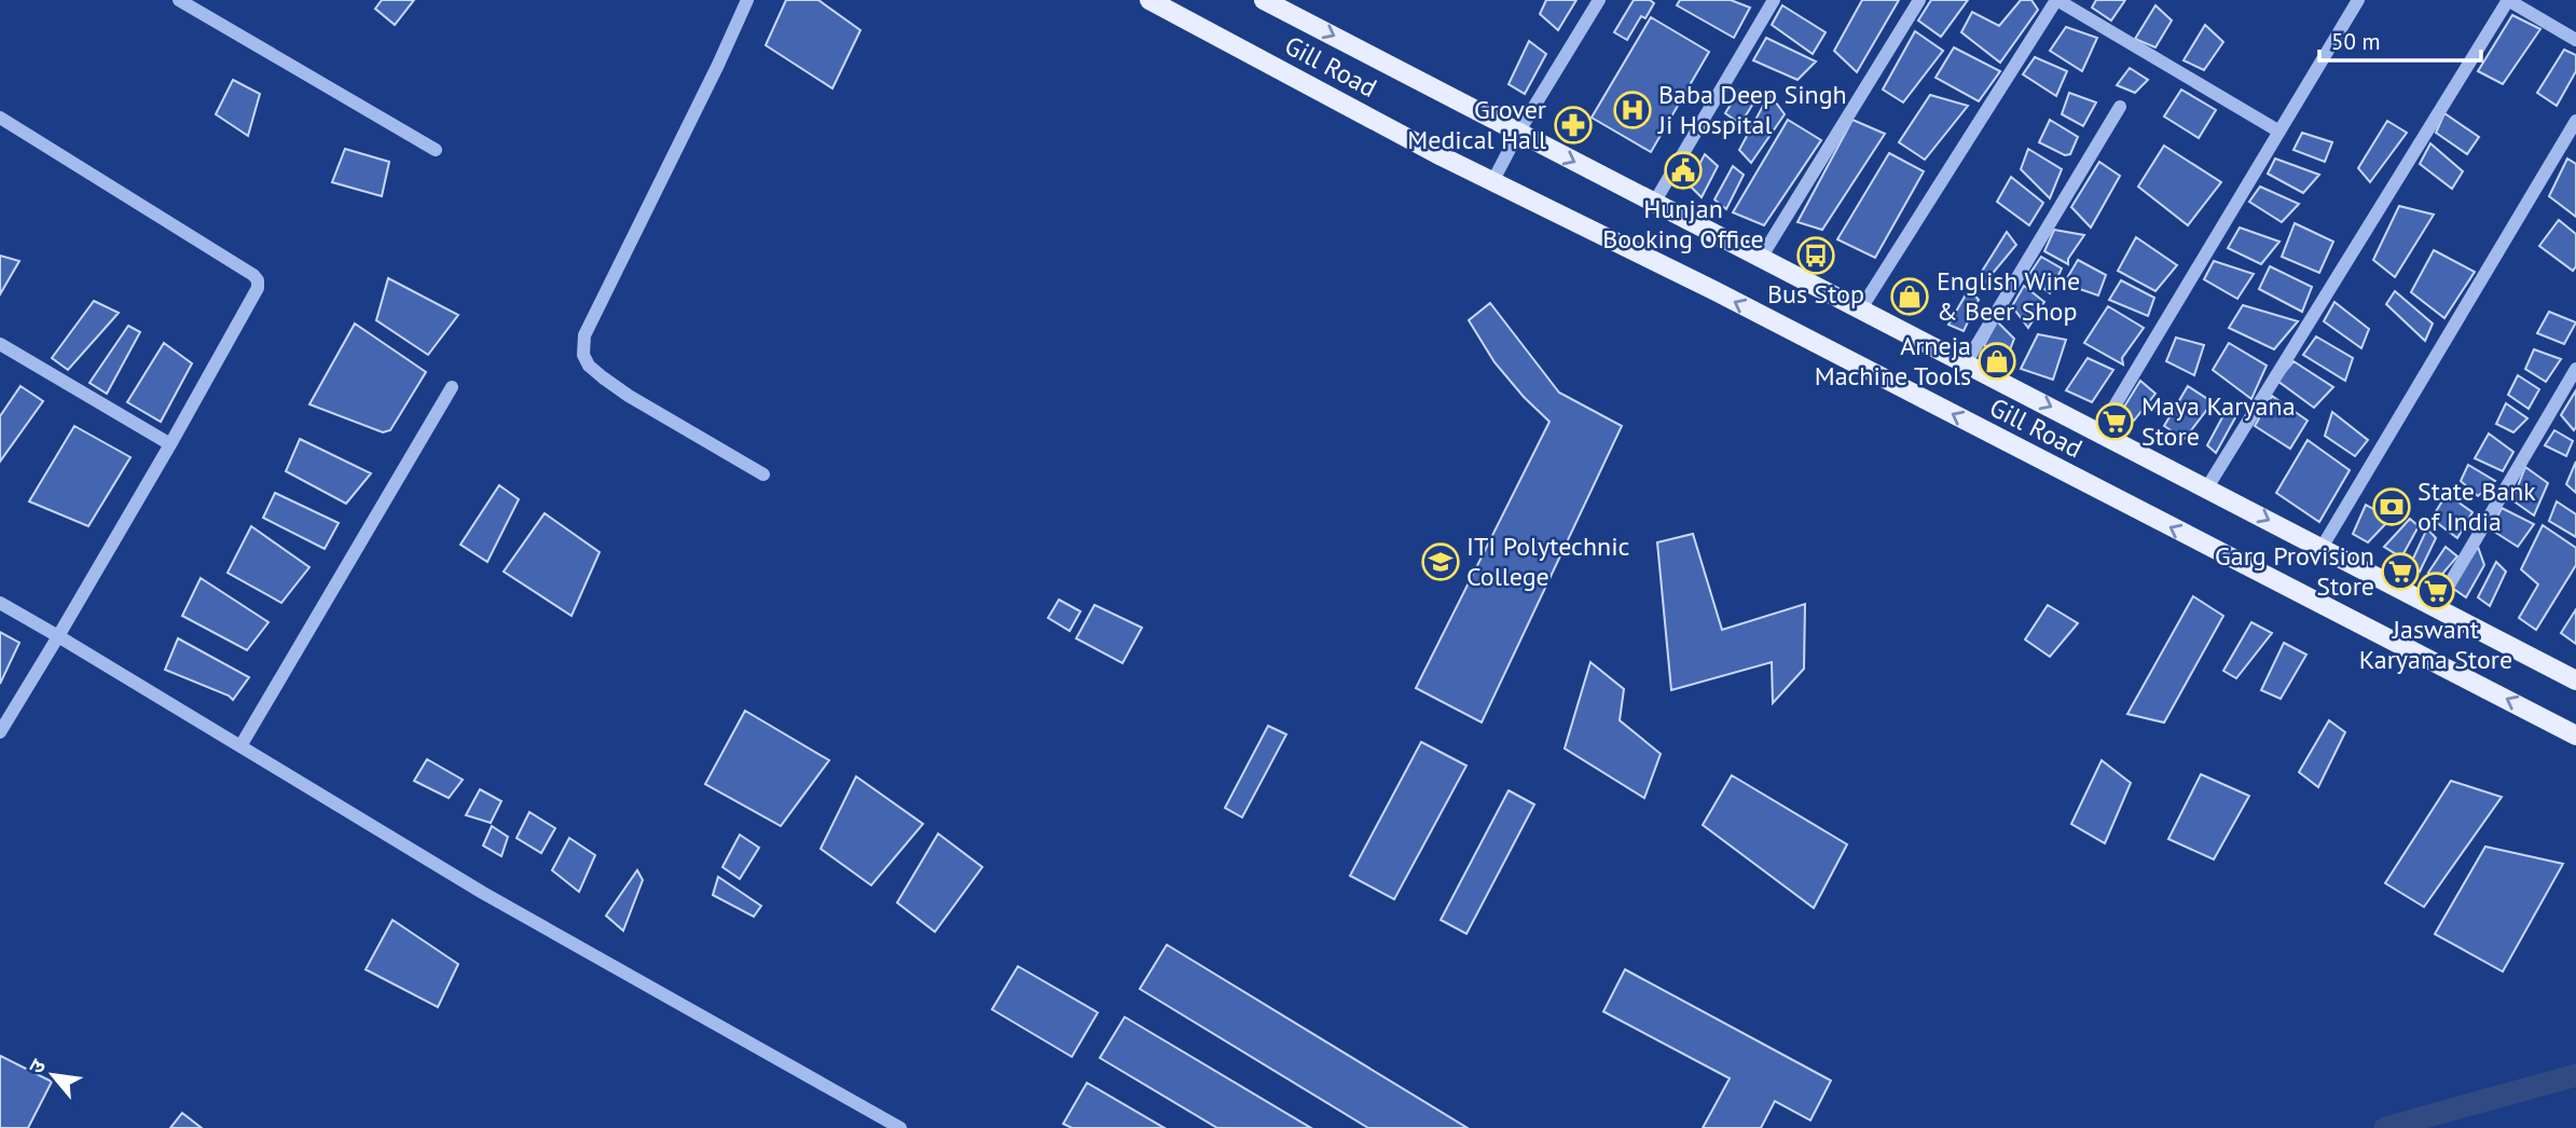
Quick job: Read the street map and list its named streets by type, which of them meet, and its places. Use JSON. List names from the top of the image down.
{
  "streets": {
    "main road": ["Gill Road"]
  },
  "places": {
    "hospital": ["Baba Deep Singh Ji Hospital"],
    "pharmacy": ["Grover Medical Hall"],
    "public building": ["Hunjan Booking Office"],
    "bus stop": ["Bus Stop"],
    "shop": ["English Wine & Beer Shop", "Arneja Machine Tools"],
    "supermarket": ["Maya Karyana Store", "Garg Provision Store", "Jaswant Karyana Store"],
    "bank": ["State Bank of India"],
    "school or university": ["ITI Polytechnic College"]
  },
  "scale_bar": "50 m",
  "north": "top left"
}
